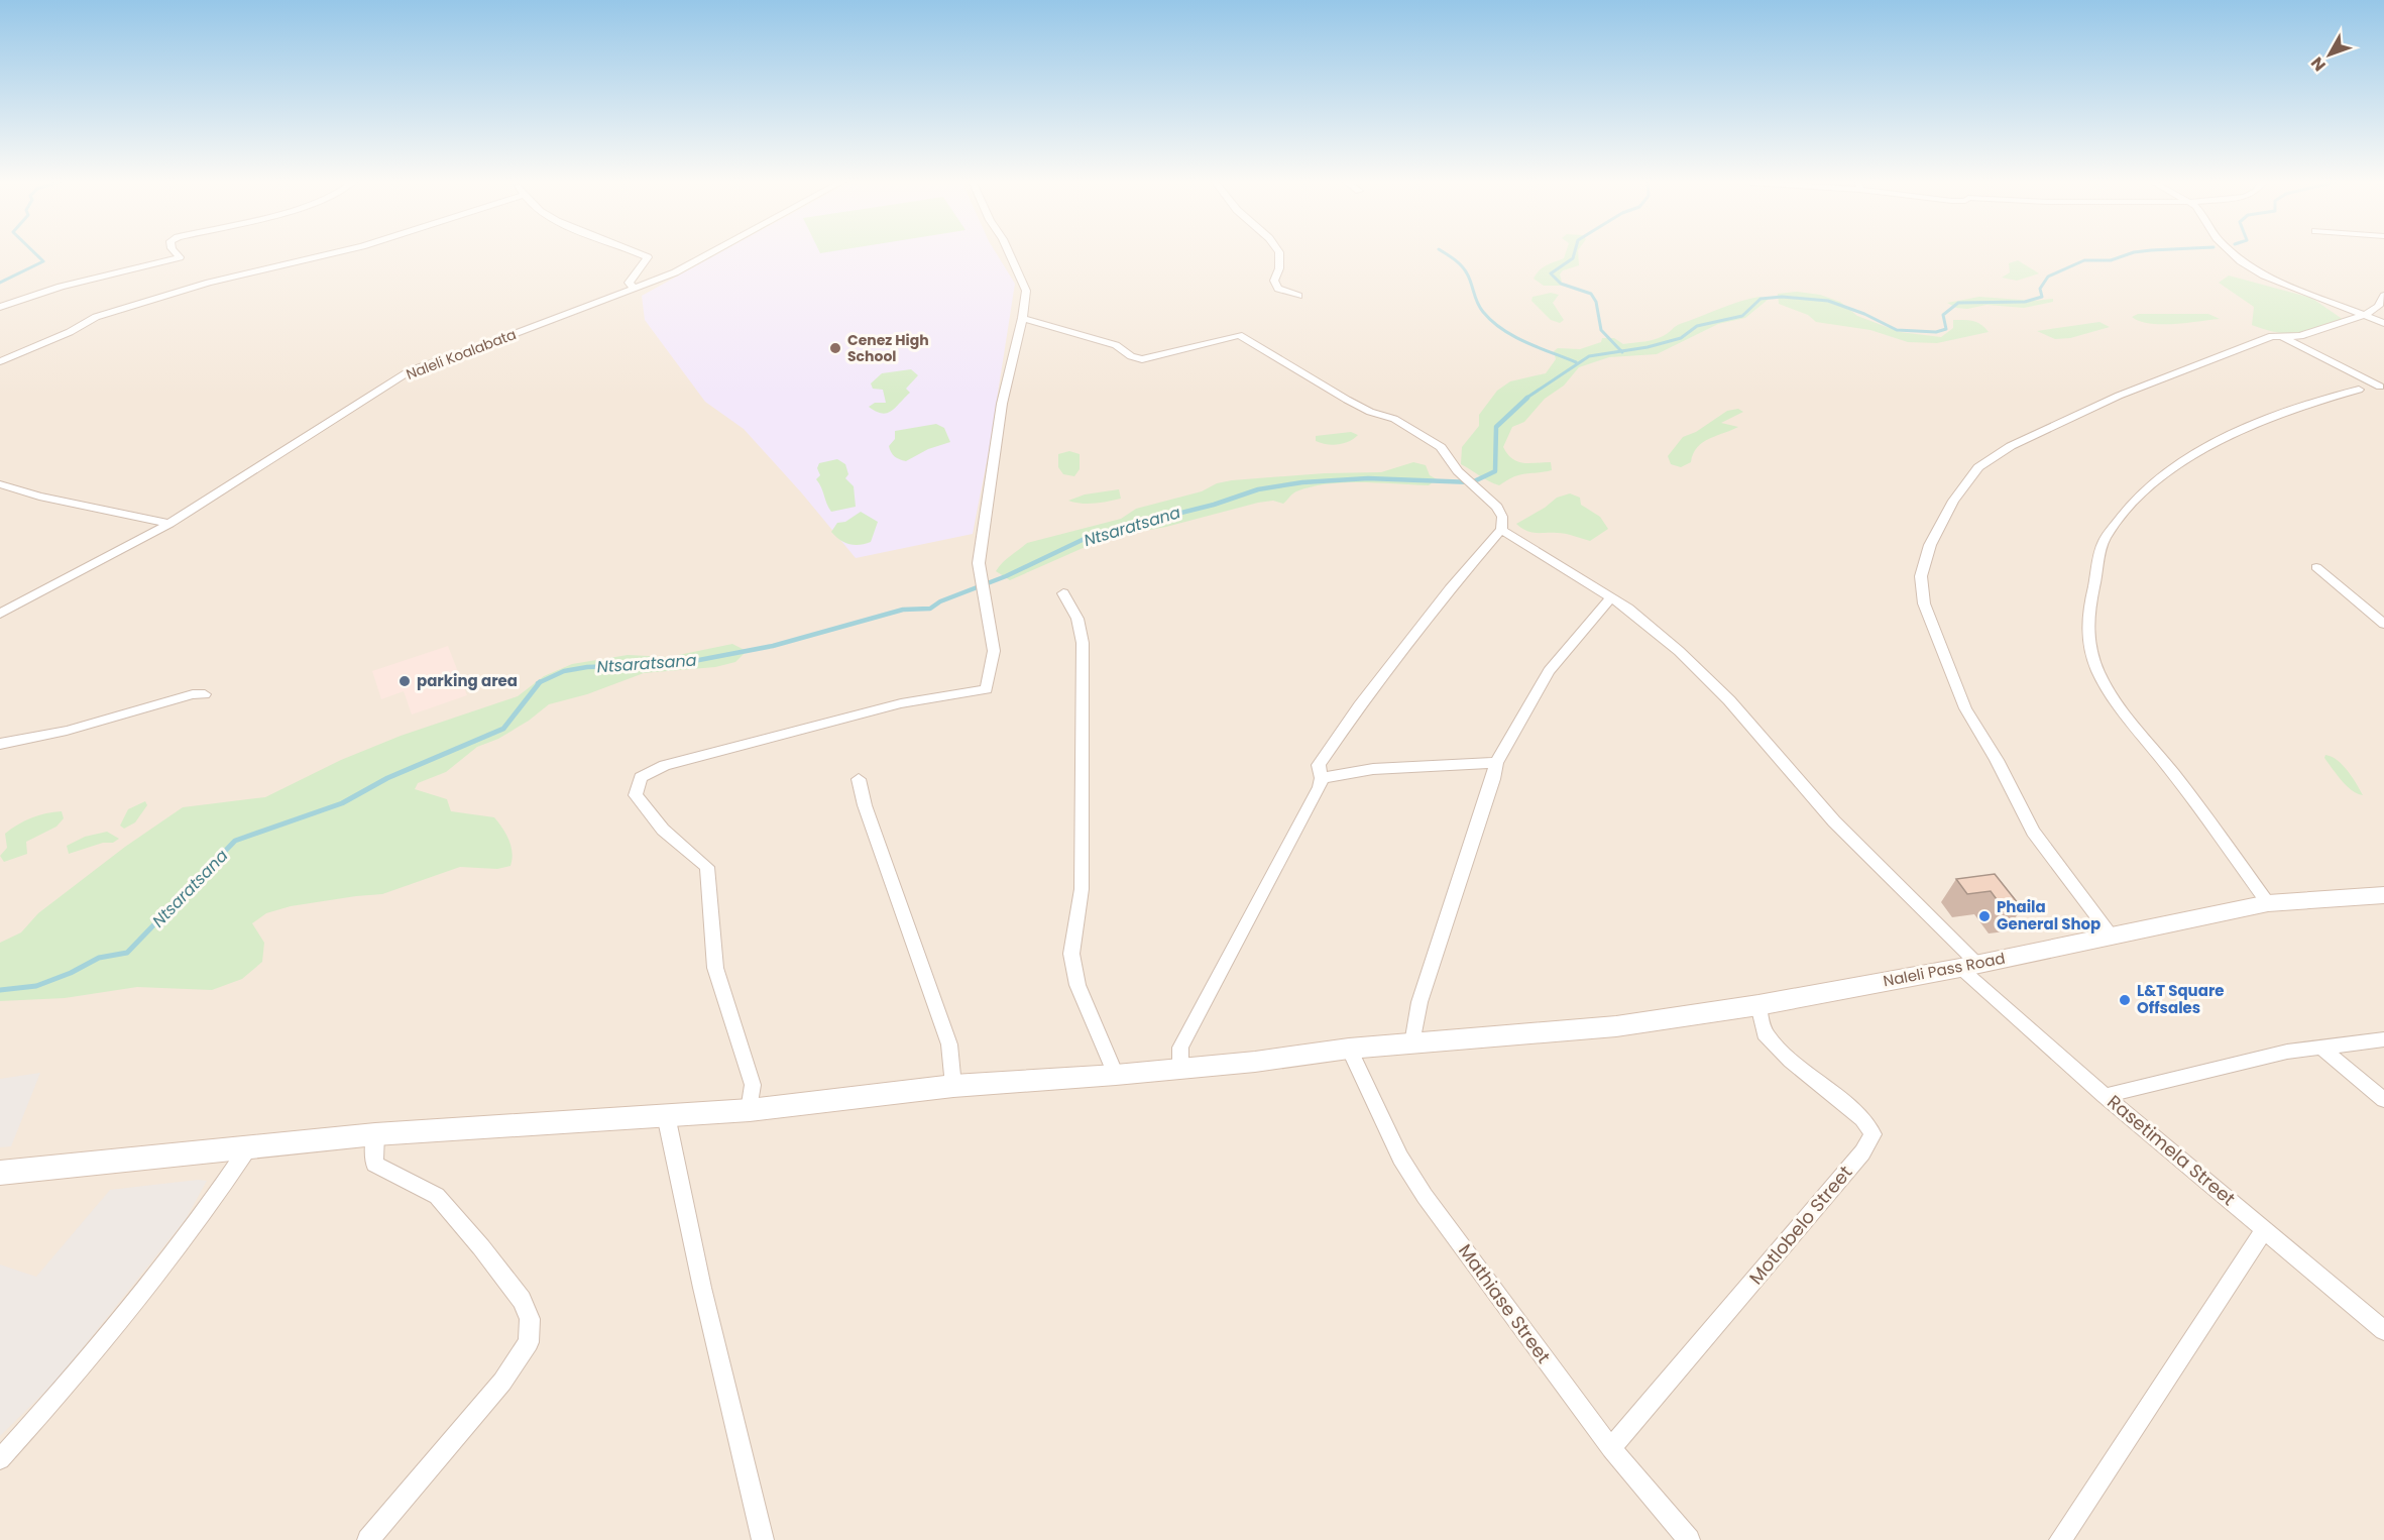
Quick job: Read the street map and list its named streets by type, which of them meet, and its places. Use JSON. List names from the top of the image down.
{
  "streets": {
    "main road": ["Naleli Pass Road"],
    "street": [
      "Naleli Koalabata",
      "Rasetimela Street",
      "Motlobelo Street",
      "Mathiase Street"
    ]
  },
  "crossings": [
    ["Naleli Pass Road", "Rasetimela Street"],
    ["Naleli Pass Road", "Motlobelo Street"],
    ["Naleli Pass Road", "Mathiase Street"],
    ["Motlobelo Street", "Mathiase Street"]
  ],
  "water": ["Ntsaratsana"],
  "places": [
    "Cenez High School",
    "parking area",
    "Phaila General Shop",
    "L&T Square Offsales"
  ],
  "north": "bottom left"
}
